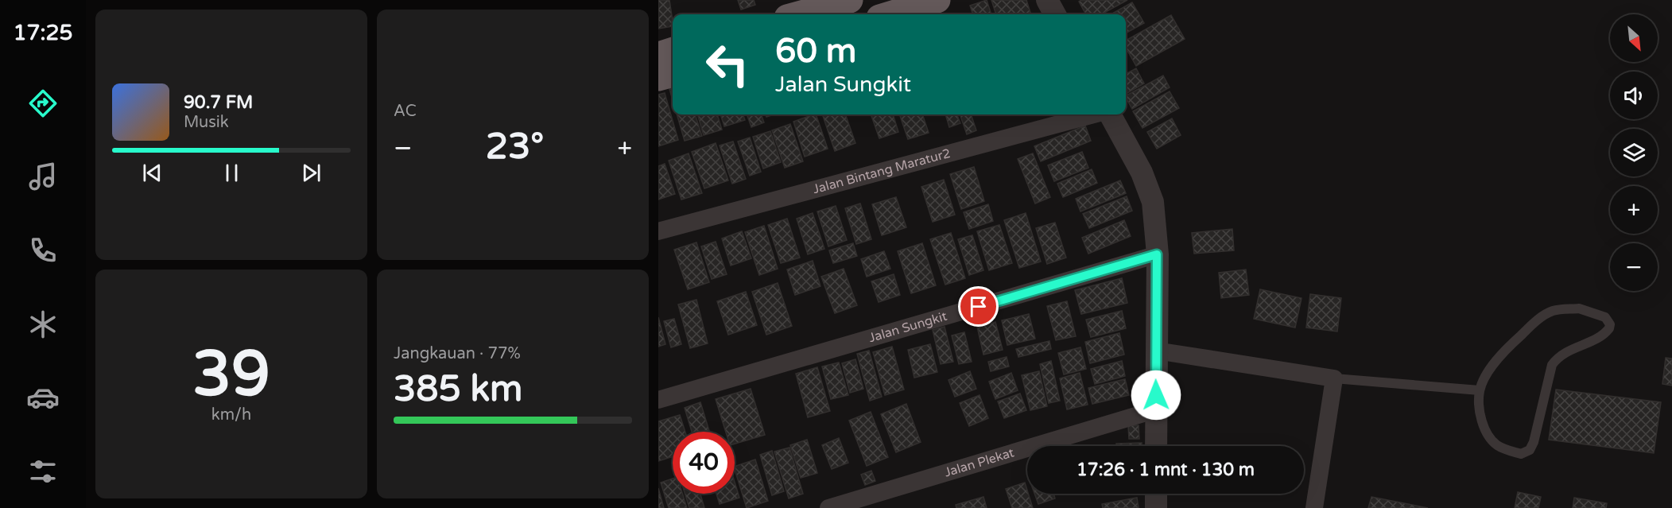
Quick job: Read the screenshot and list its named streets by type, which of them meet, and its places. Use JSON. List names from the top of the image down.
{
  "streets": {
    "street": ["Jalan Bintang Maratur2", "Jalan Sungkit", "Jalan Plekat"]
  },
  "north": "bottom right",
  "page": {
    "tabs": "17:25",
    "tile": [
      "AC",
      ["39", "km/h"],
      ["Jangkauan · 77%", "385 km"]
    ],
    "map_buttons": ["+", "−"],
    "turn": ["60 m", "Jalan Sungkit"],
    "song": ["90.7 FM", "Musik"],
    "heat": ["−", "23°", "+"],
    "limit": "40",
    "trip": "17:26 · 1 mnt · 130 m"
  }
}
